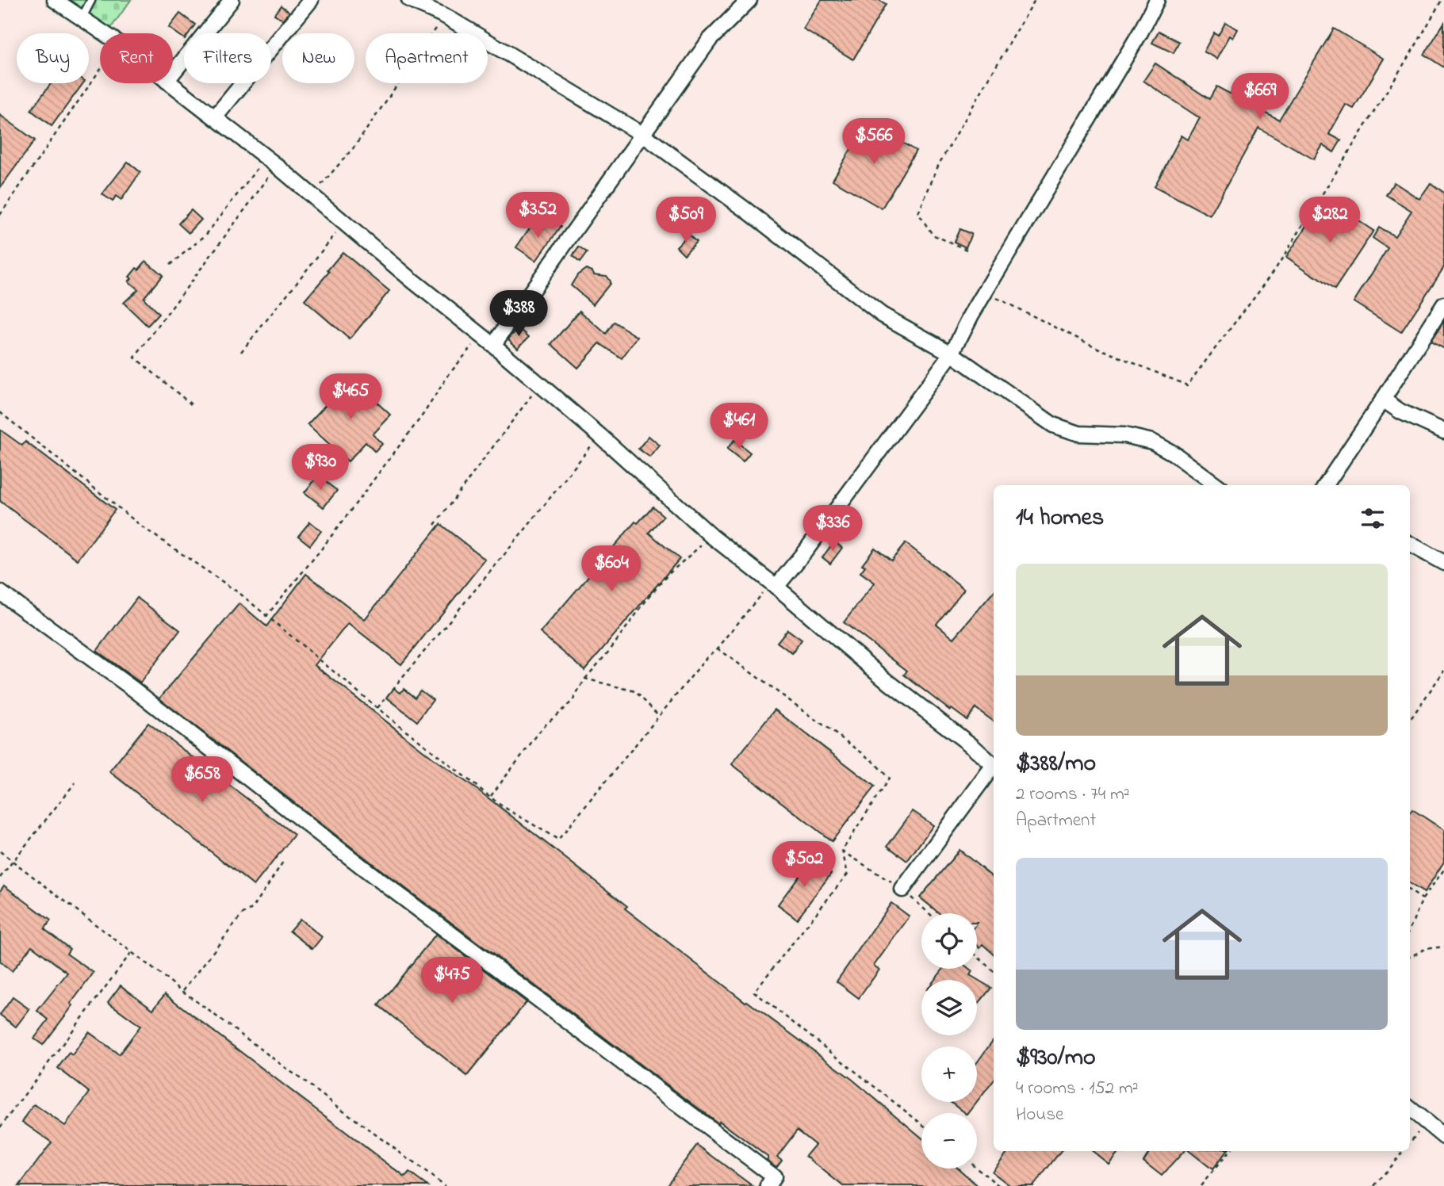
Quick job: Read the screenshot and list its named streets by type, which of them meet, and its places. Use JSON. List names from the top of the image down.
{
  "page": {
    "chip": [
      "Buy",
      "Rent",
      "Filters",
      "New",
      "Apartment"
    ],
    "price": [
      "$669",
      "$566",
      "$352",
      "$509",
      "$282",
      "$388",
      "$465",
      "$461",
      "$930",
      "$336",
      "$604",
      "$658",
      "$502",
      "$475"
    ],
    "heading": "14 homes",
    "list": [
      {
        "name": "$388/mo",
        "note": "2 rooms · 74 m² · Apartment"
      },
      {
        "name": "$930/mo",
        "note": "4 rooms · 152 m² · House"
      }
    ],
    "map_buttons": ["+", "−"]
  }
}
